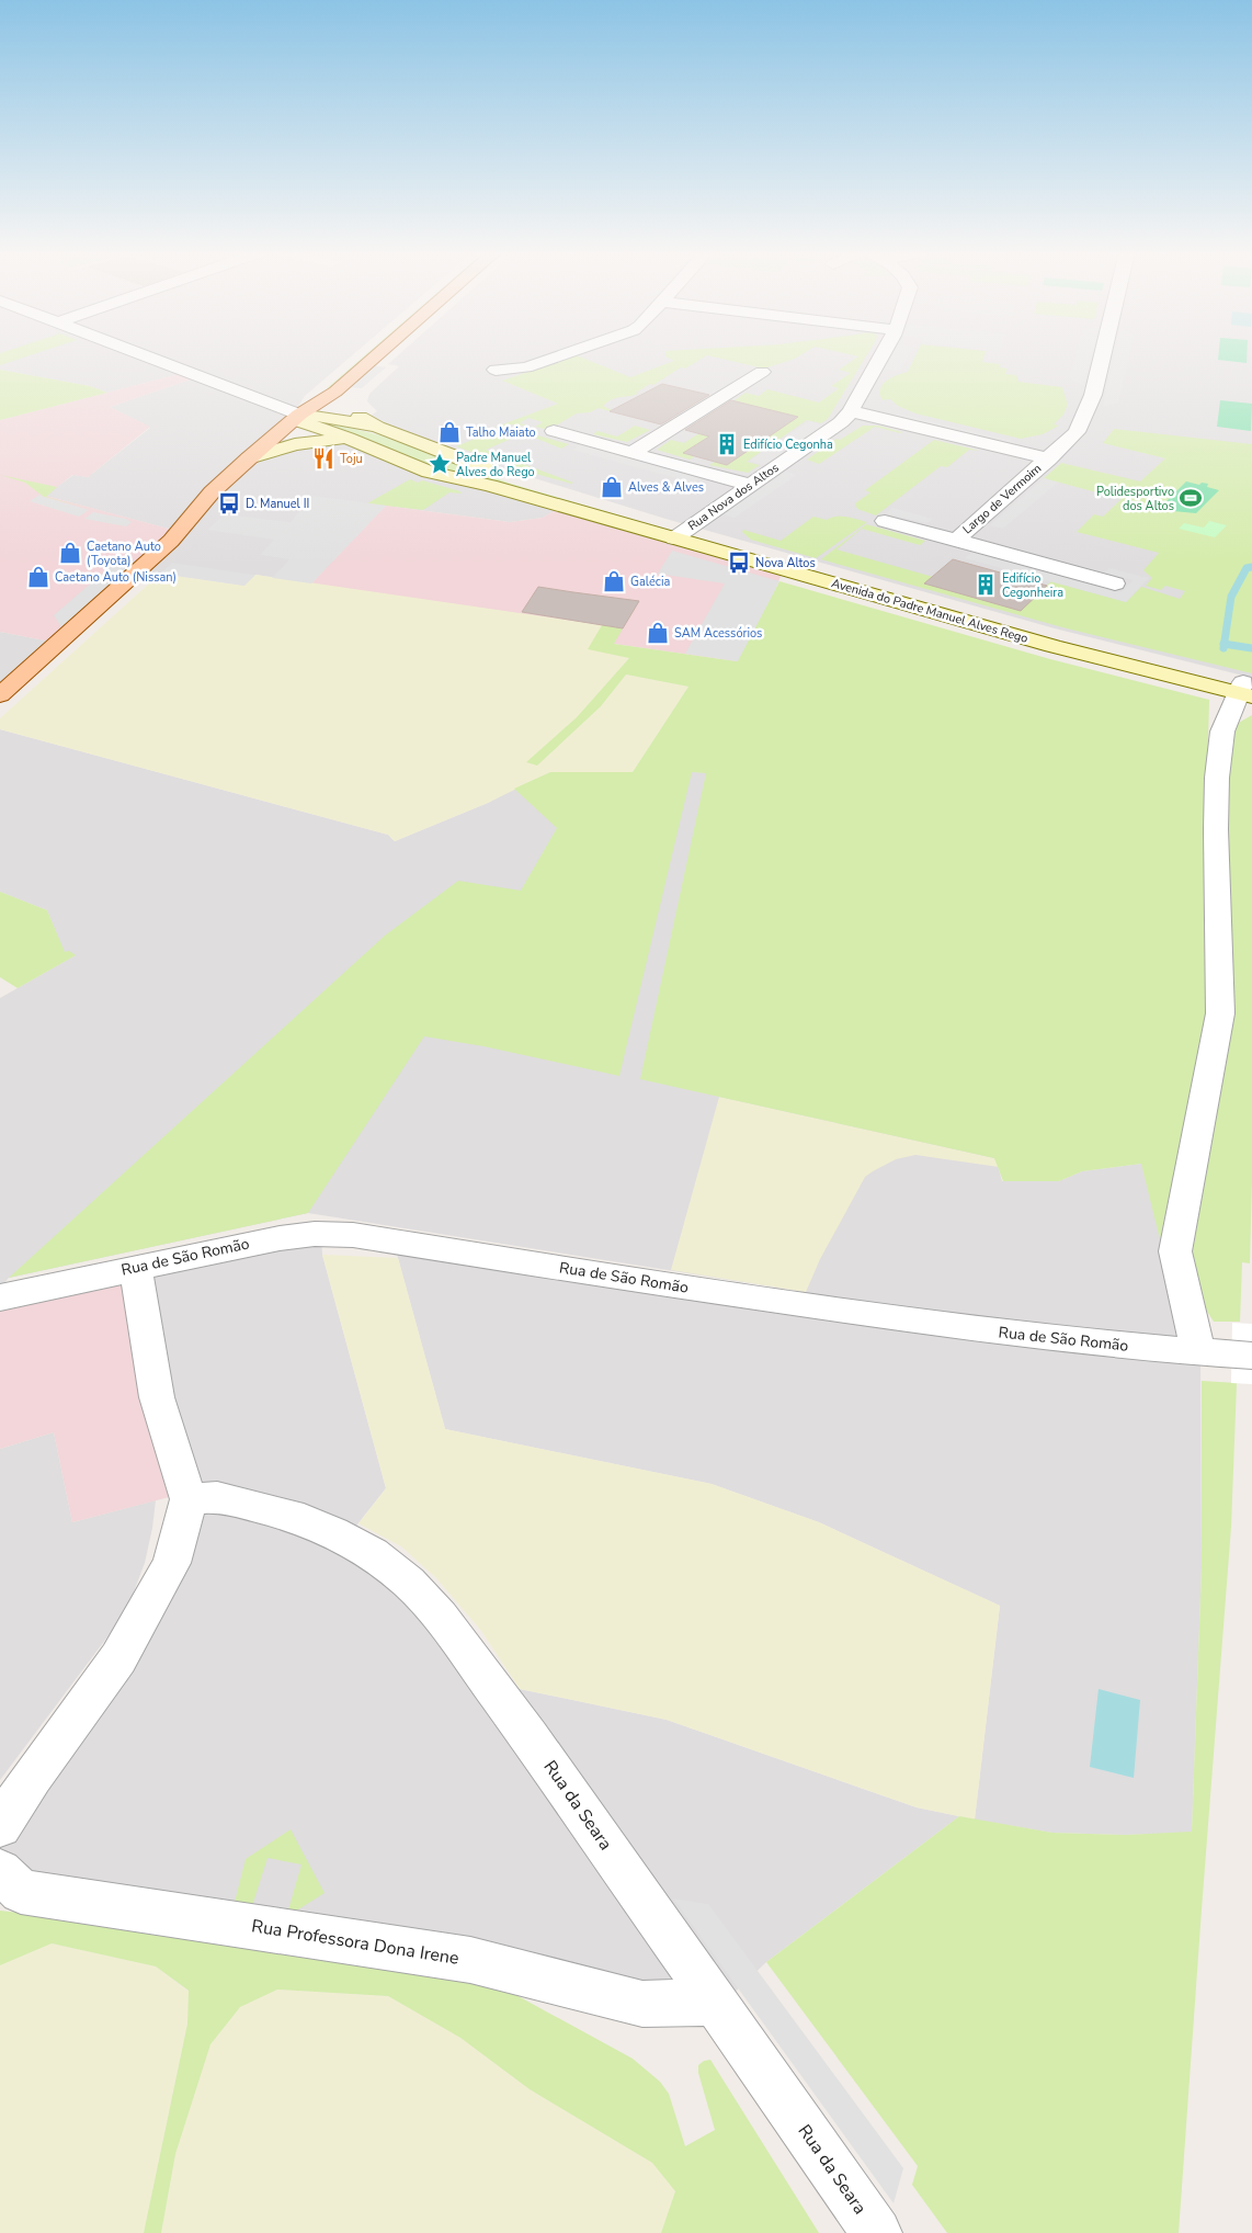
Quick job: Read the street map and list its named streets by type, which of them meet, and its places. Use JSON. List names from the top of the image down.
{
  "streets": {
    "main road": ["Avenida do Padre Manuel Alves Rego"],
    "street": [
      "Rua Nova dos Altos",
      "Largo de Vermoim",
      "Rua de São Romão",
      "Rua da Seara",
      "Rua Professora Dona Irene"
    ]
  },
  "crossings": [
    ["Rua Nova dos Altos", "Avenida do Padre Manuel Alves Rego"],
    ["Rua da Seara", "Rua Professora Dona Irene"]
  ],
  "places": {
    "shop": [
      "Talho Maiato",
      "Alves & Alves",
      "Caetano Auto (Toyota)",
      "Caetano Auto (Nissan)",
      "Galécia",
      "SAM Acessórios"
    ],
    "building": ["Edifício Cegonha", "Edifício Cegonheira"],
    "restaurant": ["Toju"],
    "place": ["Padre Manuel Alves do Rego"],
    "sports": ["Polidesportivo dos Altos"],
    "bus stop": ["D. Manuel II", "Nova Altos"]
  }
}
